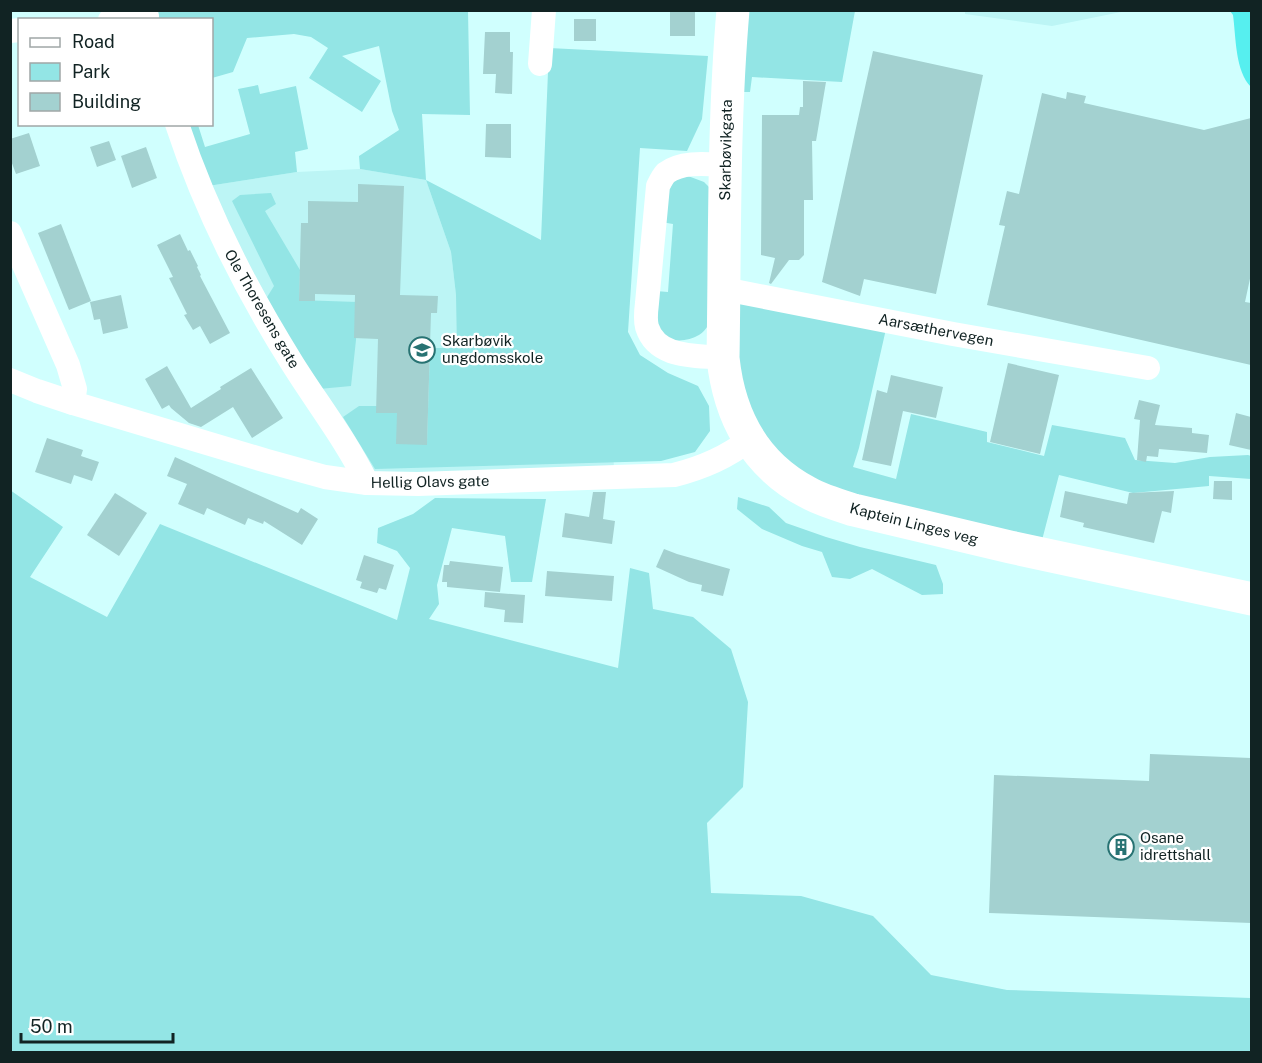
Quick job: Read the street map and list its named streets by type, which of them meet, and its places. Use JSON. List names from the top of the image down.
{
  "streets": {
    "main road": ["Skarbøvikgata", "Kaptein Linges veg"],
    "street": ["Ole Thoresens gate", "Aarsæthervegen", "Hellig Olavs gate"]
  },
  "crossings": [
    ["Skarbøvikgata", "Aarsæthervegen"],
    ["Skarbøvikgata", "Kaptein Linges veg"],
    ["Ole Thoresens gate", "Hellig Olavs gate"],
    ["Aarsæthervegen", "Kaptein Linges veg"],
    ["Hellig Olavs gate", "Kaptein Linges veg"]
  ],
  "places": {
    "school or university": ["Skarbøvik ungdomsskole"],
    "building": ["Osane idrettshall"]
  },
  "legend": ["Road", "Park", "Building"],
  "scale_bar": "50 m"
}
